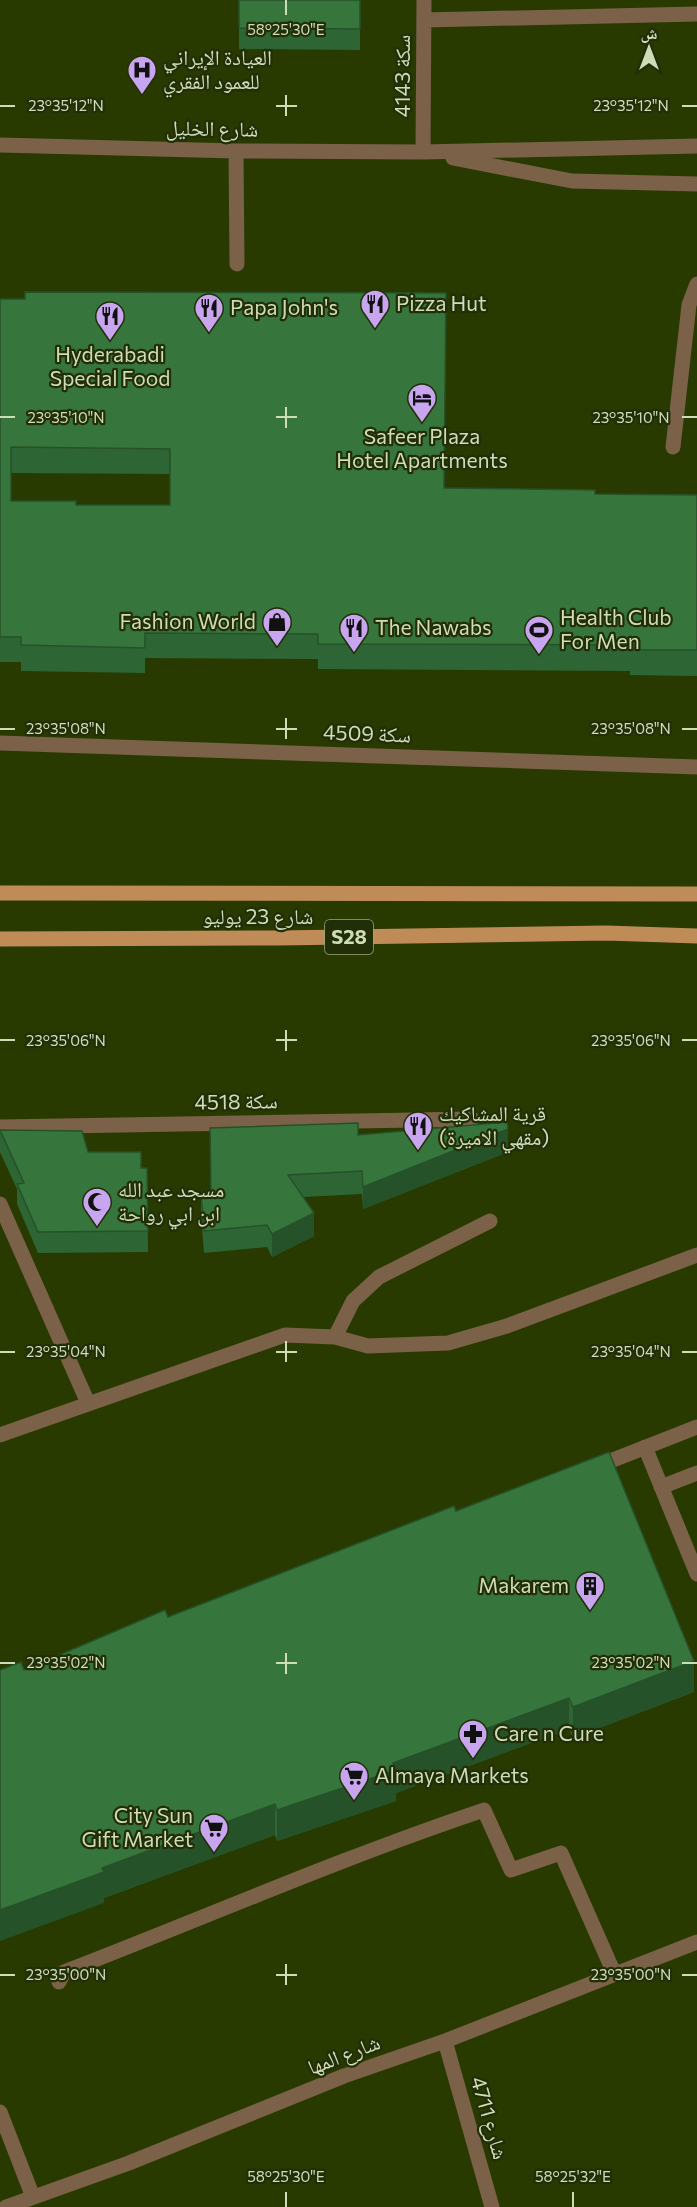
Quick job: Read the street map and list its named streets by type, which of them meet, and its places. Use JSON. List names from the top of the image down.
{
  "streets": {
    "main road": ["شارع 23 يوليو", "S28"],
    "street": [
      "سكة 4143",
      "شارع الخليل",
      "سكة 4509",
      "سكة 4518",
      "شارع المها",
      "4711 شارع"
    ]
  },
  "crossings": [
    ["سكة 4143", "شارع الخليل"],
    ["شارع المها", "4711 شارع"]
  ],
  "places": {
    "hospital": ["العيادة الإيراني للعمود الفقري"],
    "restaurant": [
      "Pizza Hut",
      "Papa John's",
      "Hyderabadi Special Food",
      "The Nawabs",
      "قرية المشاكيك (مقهي الاميرة)"
    ],
    "hotel": ["Safeer Plaza Hotel Apartments"],
    "shop": ["Fashion World"],
    "sports": ["Health Club For Men"],
    "mosque": ["مسجد عبد الله ابن ابي رواحة"],
    "building": ["Makarem"],
    "pharmacy": ["Care n Cure"],
    "supermarket": ["Almaya Markets", "City Sun Gift Market"]
  },
  "north": "top",
  "coordinates": [
    "58°25'30\"E",
    "23°35'12\"N",
    "23°35'10\"N",
    "23°35'08\"N",
    "23°35'06\"N",
    "23°35'04\"N",
    "23°35'02\"N",
    "23°35'00\"N",
    "58°25'32\"E"
  ]
}
